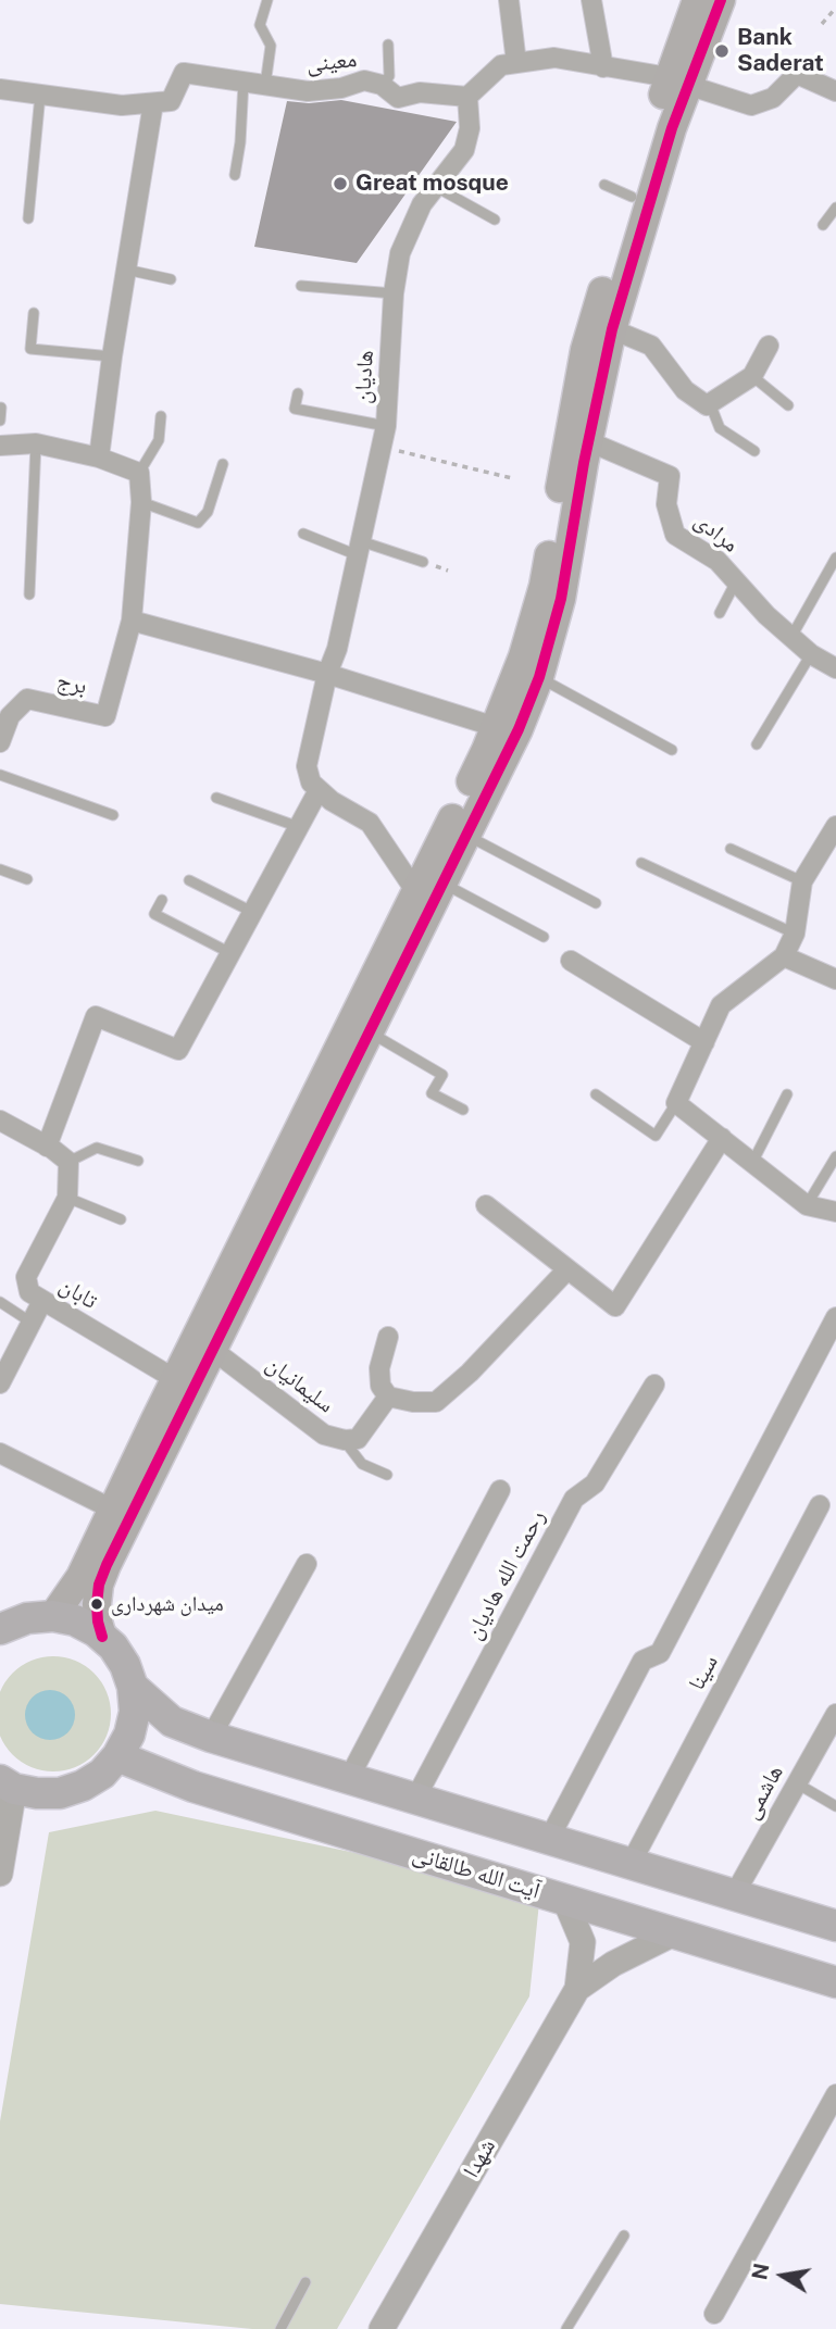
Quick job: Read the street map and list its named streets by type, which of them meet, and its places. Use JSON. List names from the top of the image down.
{
  "streets": {
    "main road": ["آیت الله طالقانی"],
    "street": [
      "معینی",
      "هادیان",
      "مرادی",
      "برج",
      "تابان",
      "سلیمانیان",
      "رحمت الله هادیان",
      "سینا",
      "هاشمی",
      "شهدا"
    ]
  },
  "crossings": [
    ["معینی", "هادیان"]
  ],
  "places": ["Bank Saderat", "Great mosque", "میدان شهرداری"],
  "north": "left"
}
